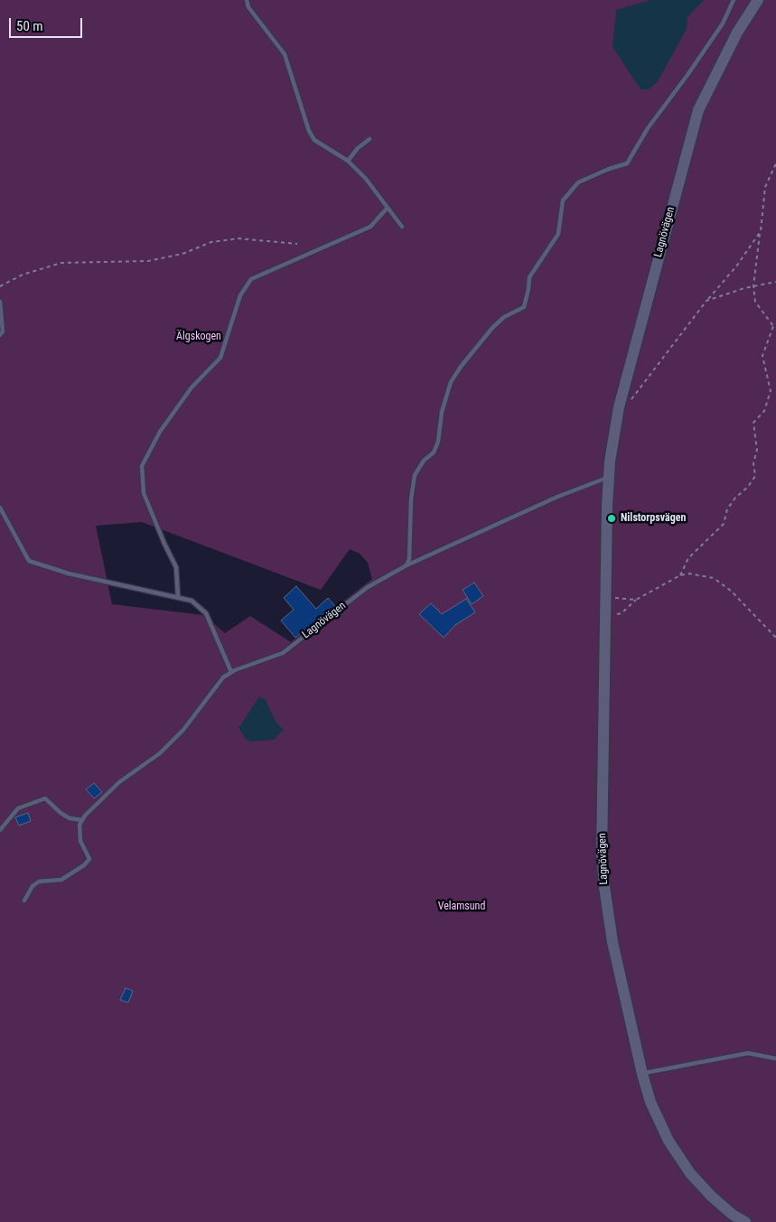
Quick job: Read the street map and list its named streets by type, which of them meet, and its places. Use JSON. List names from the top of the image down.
{
  "streets": {
    "street": ["Lagnövägen"]
  },
  "parks": ["Älgskogen", "Velamsund"],
  "places": ["Nilstorpsvägen"],
  "scale_bar": "50 m"
}
